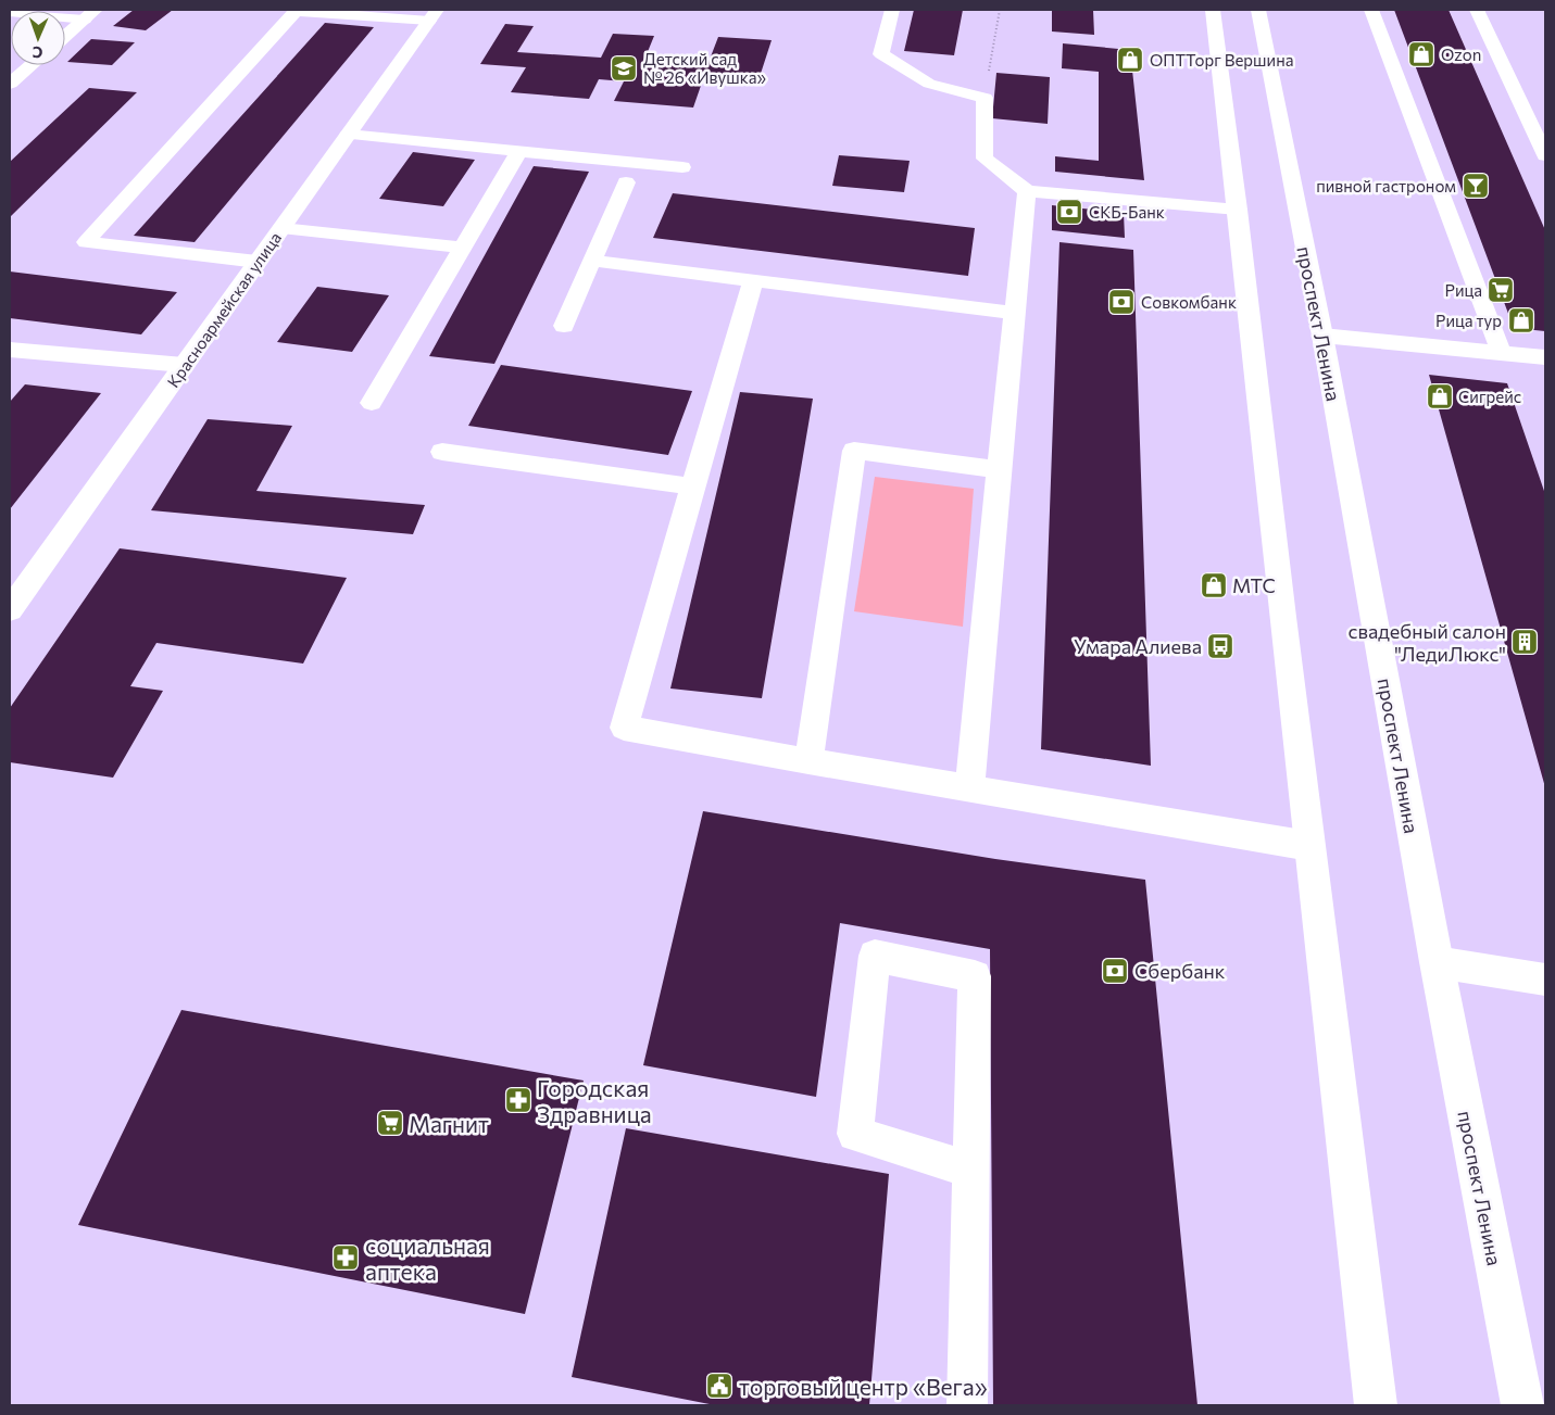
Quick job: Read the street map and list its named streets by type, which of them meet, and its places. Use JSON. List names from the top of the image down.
{
  "streets": {
    "main road": ["Красноармейская улица", "проспект Ленина"]
  },
  "places": {
    "shop": [
      "Ozon",
      "ОПТТорг Вершина",
      "Рица тур",
      "Сигрейс",
      "МТС"
    ],
    "school or university": ["Детский сад № 26 «Ивушка»"],
    "bar": ["пивной гастроном"],
    "bank": ["СКБ-Банк", "Совкомбанк", "Сбербанк"],
    "supermarket": ["Рица", "Магнит"],
    "building": ["свадебный салон \"ЛедиЛюкс\""],
    "bus stop": ["Умара Алиева"],
    "pharmacy": ["Городская Здравница", "социальная аптека"],
    "public building": ["торговый центр «Вега»"]
  },
  "north": "bottom"
}
